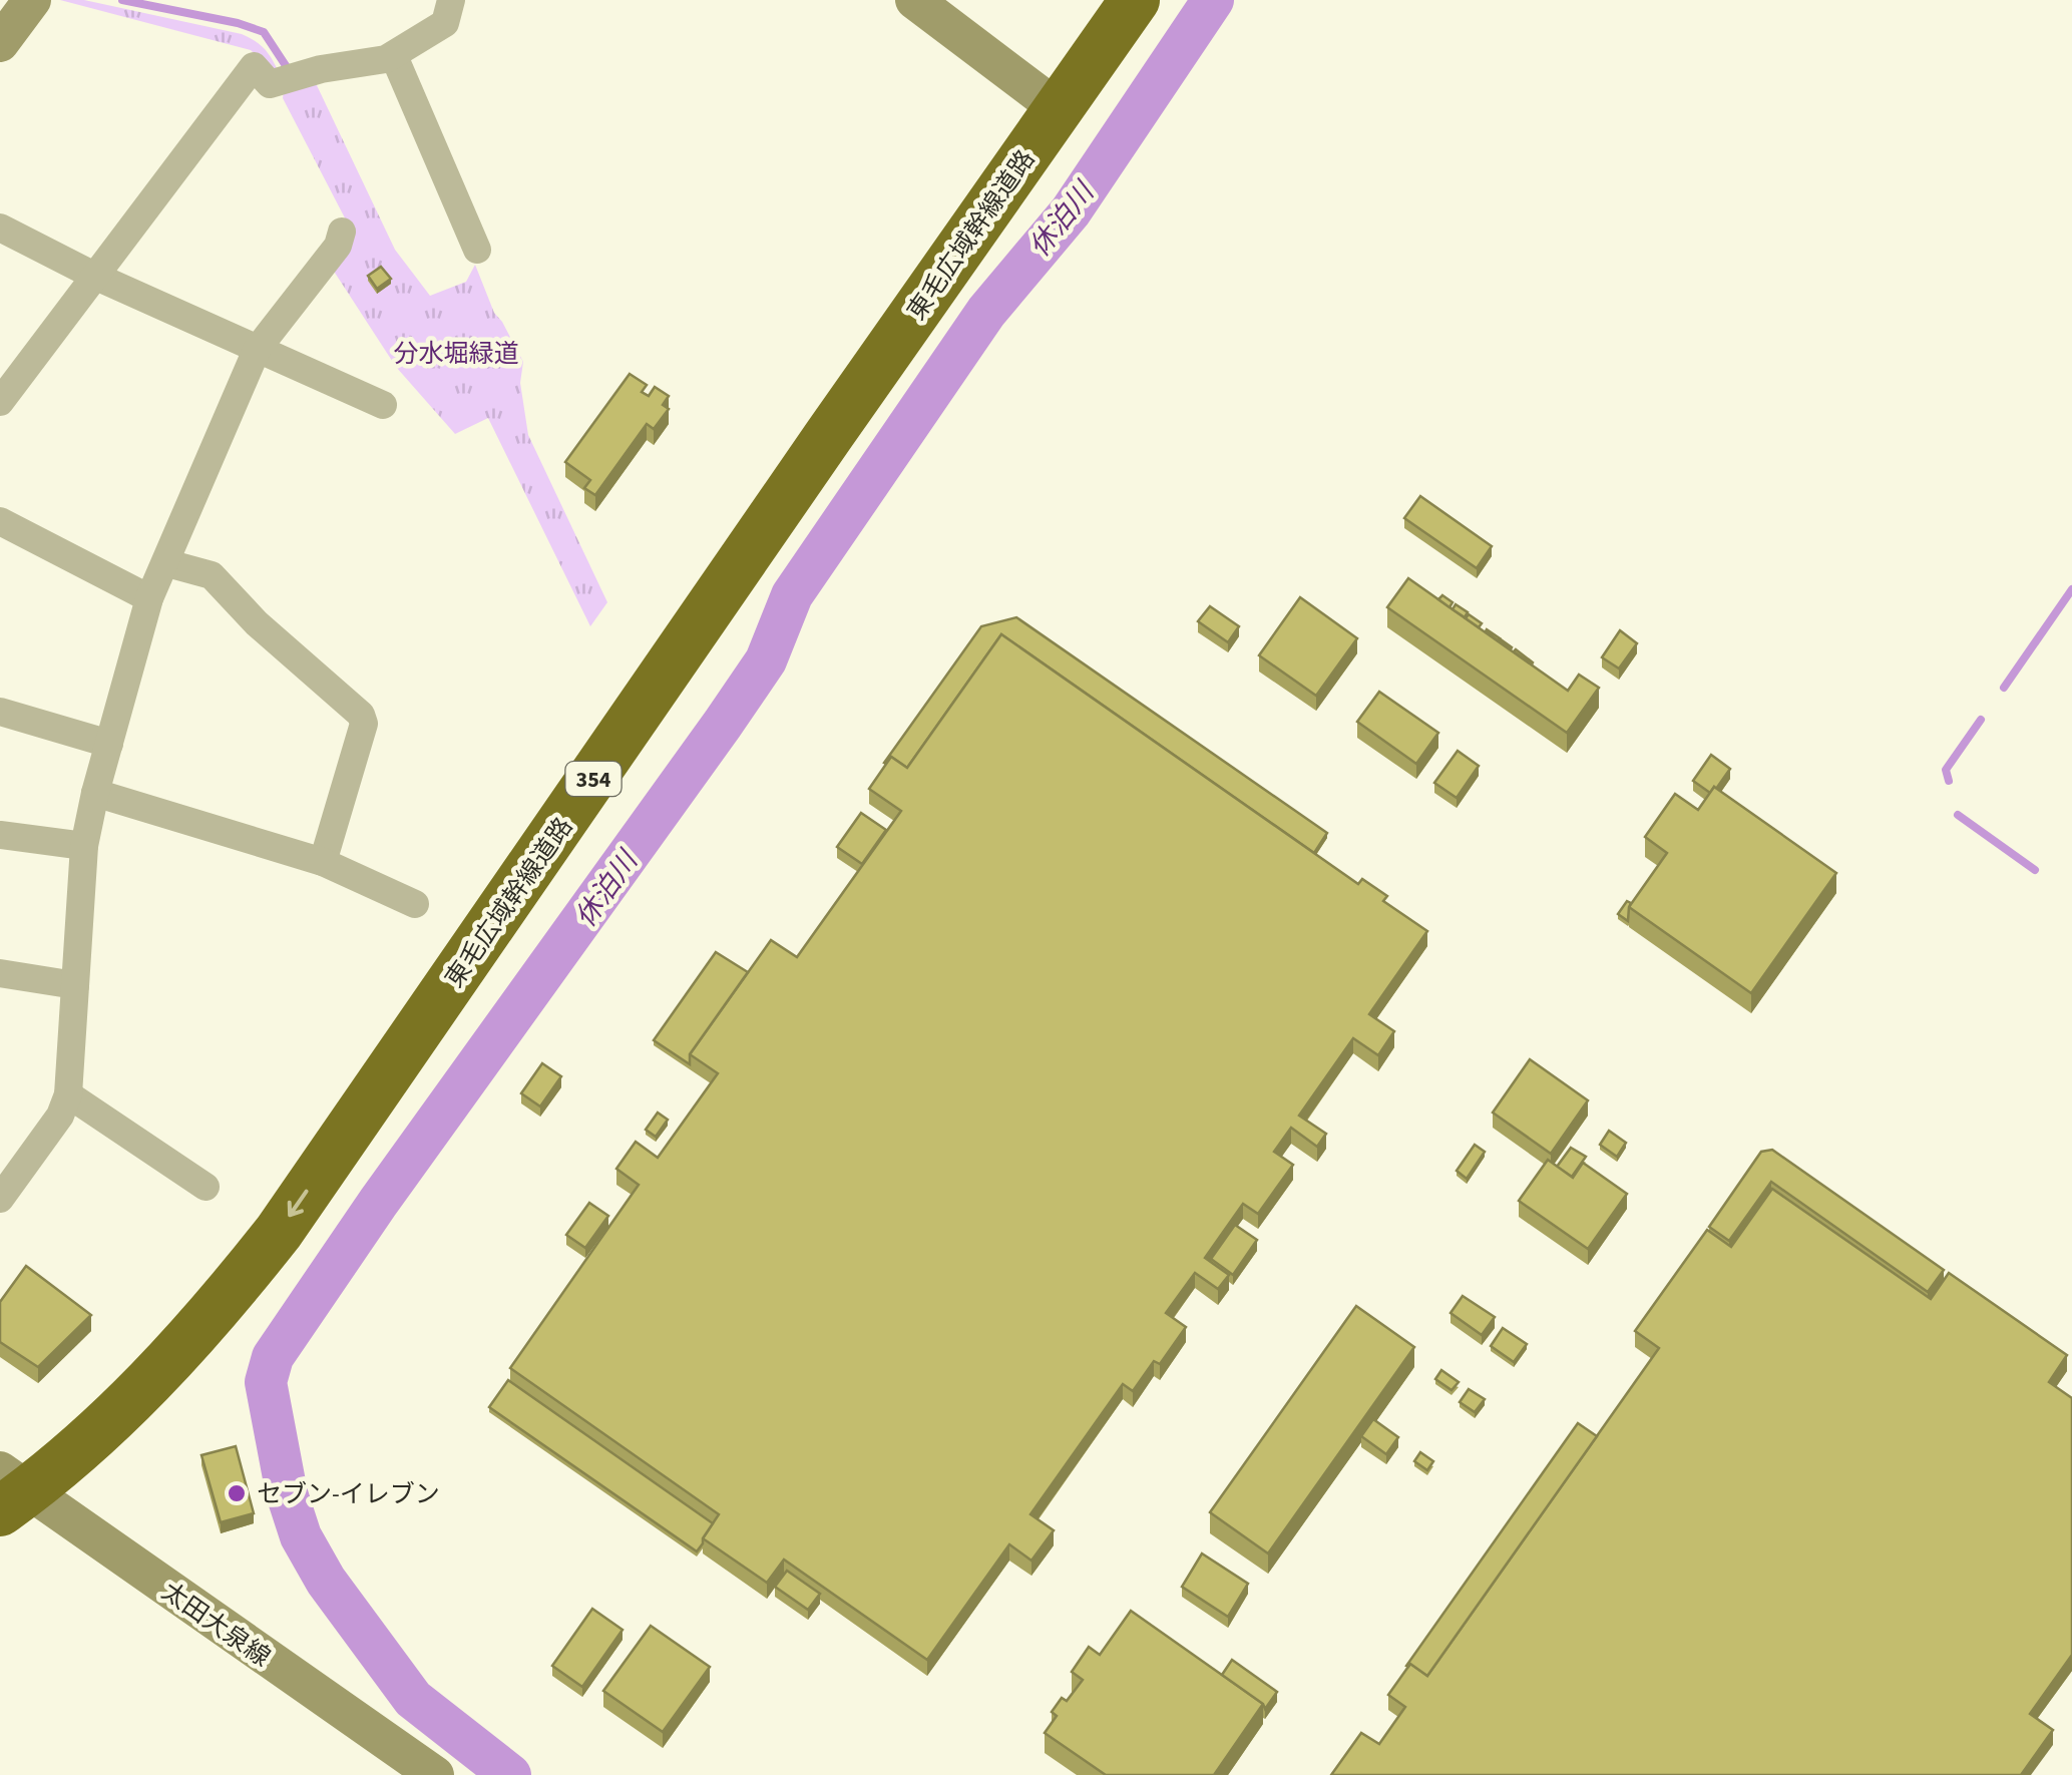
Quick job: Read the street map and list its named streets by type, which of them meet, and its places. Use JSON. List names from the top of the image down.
{
  "streets": {
    "highway": ["東毛広域幹線道路", "354"],
    "main road": ["太田大泉線"]
  },
  "crossings": [
    ["東毛広域幹線道路", "太田大泉線"]
  ],
  "water": ["休泊川"],
  "parks": ["分水堀緑道"],
  "places": ["セブン-イレブン"]
}
